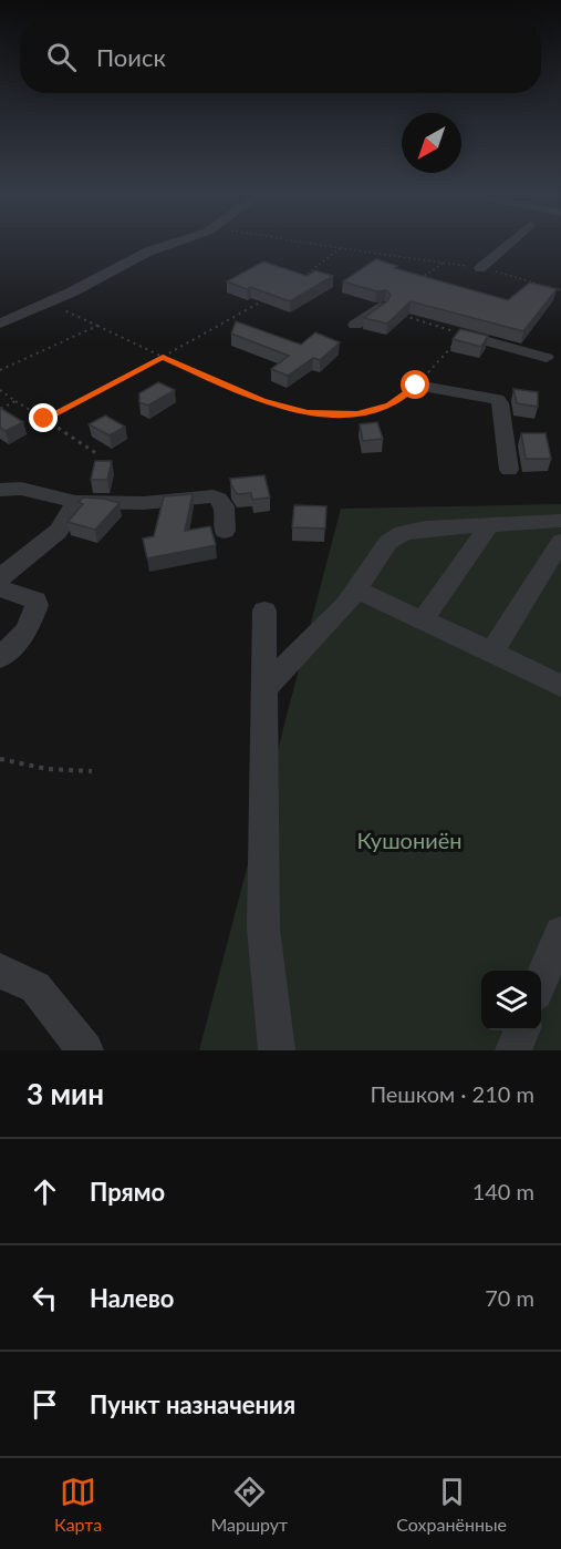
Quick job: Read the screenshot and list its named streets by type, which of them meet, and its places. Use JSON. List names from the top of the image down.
{
  "parks": ["Кушониён"],
  "north": "bottom left",
  "page": {
    "search": "Поиск",
    "heading": ["3 мин", "Пешком · 210 m"],
    "list": [
      ["Прямо", "140 m"],
      ["Налево", "70 m"],
      "Пункт назначения"
    ],
    "nav": ["Карта", "Маршрут", "Сохранённые"]
  }
}
